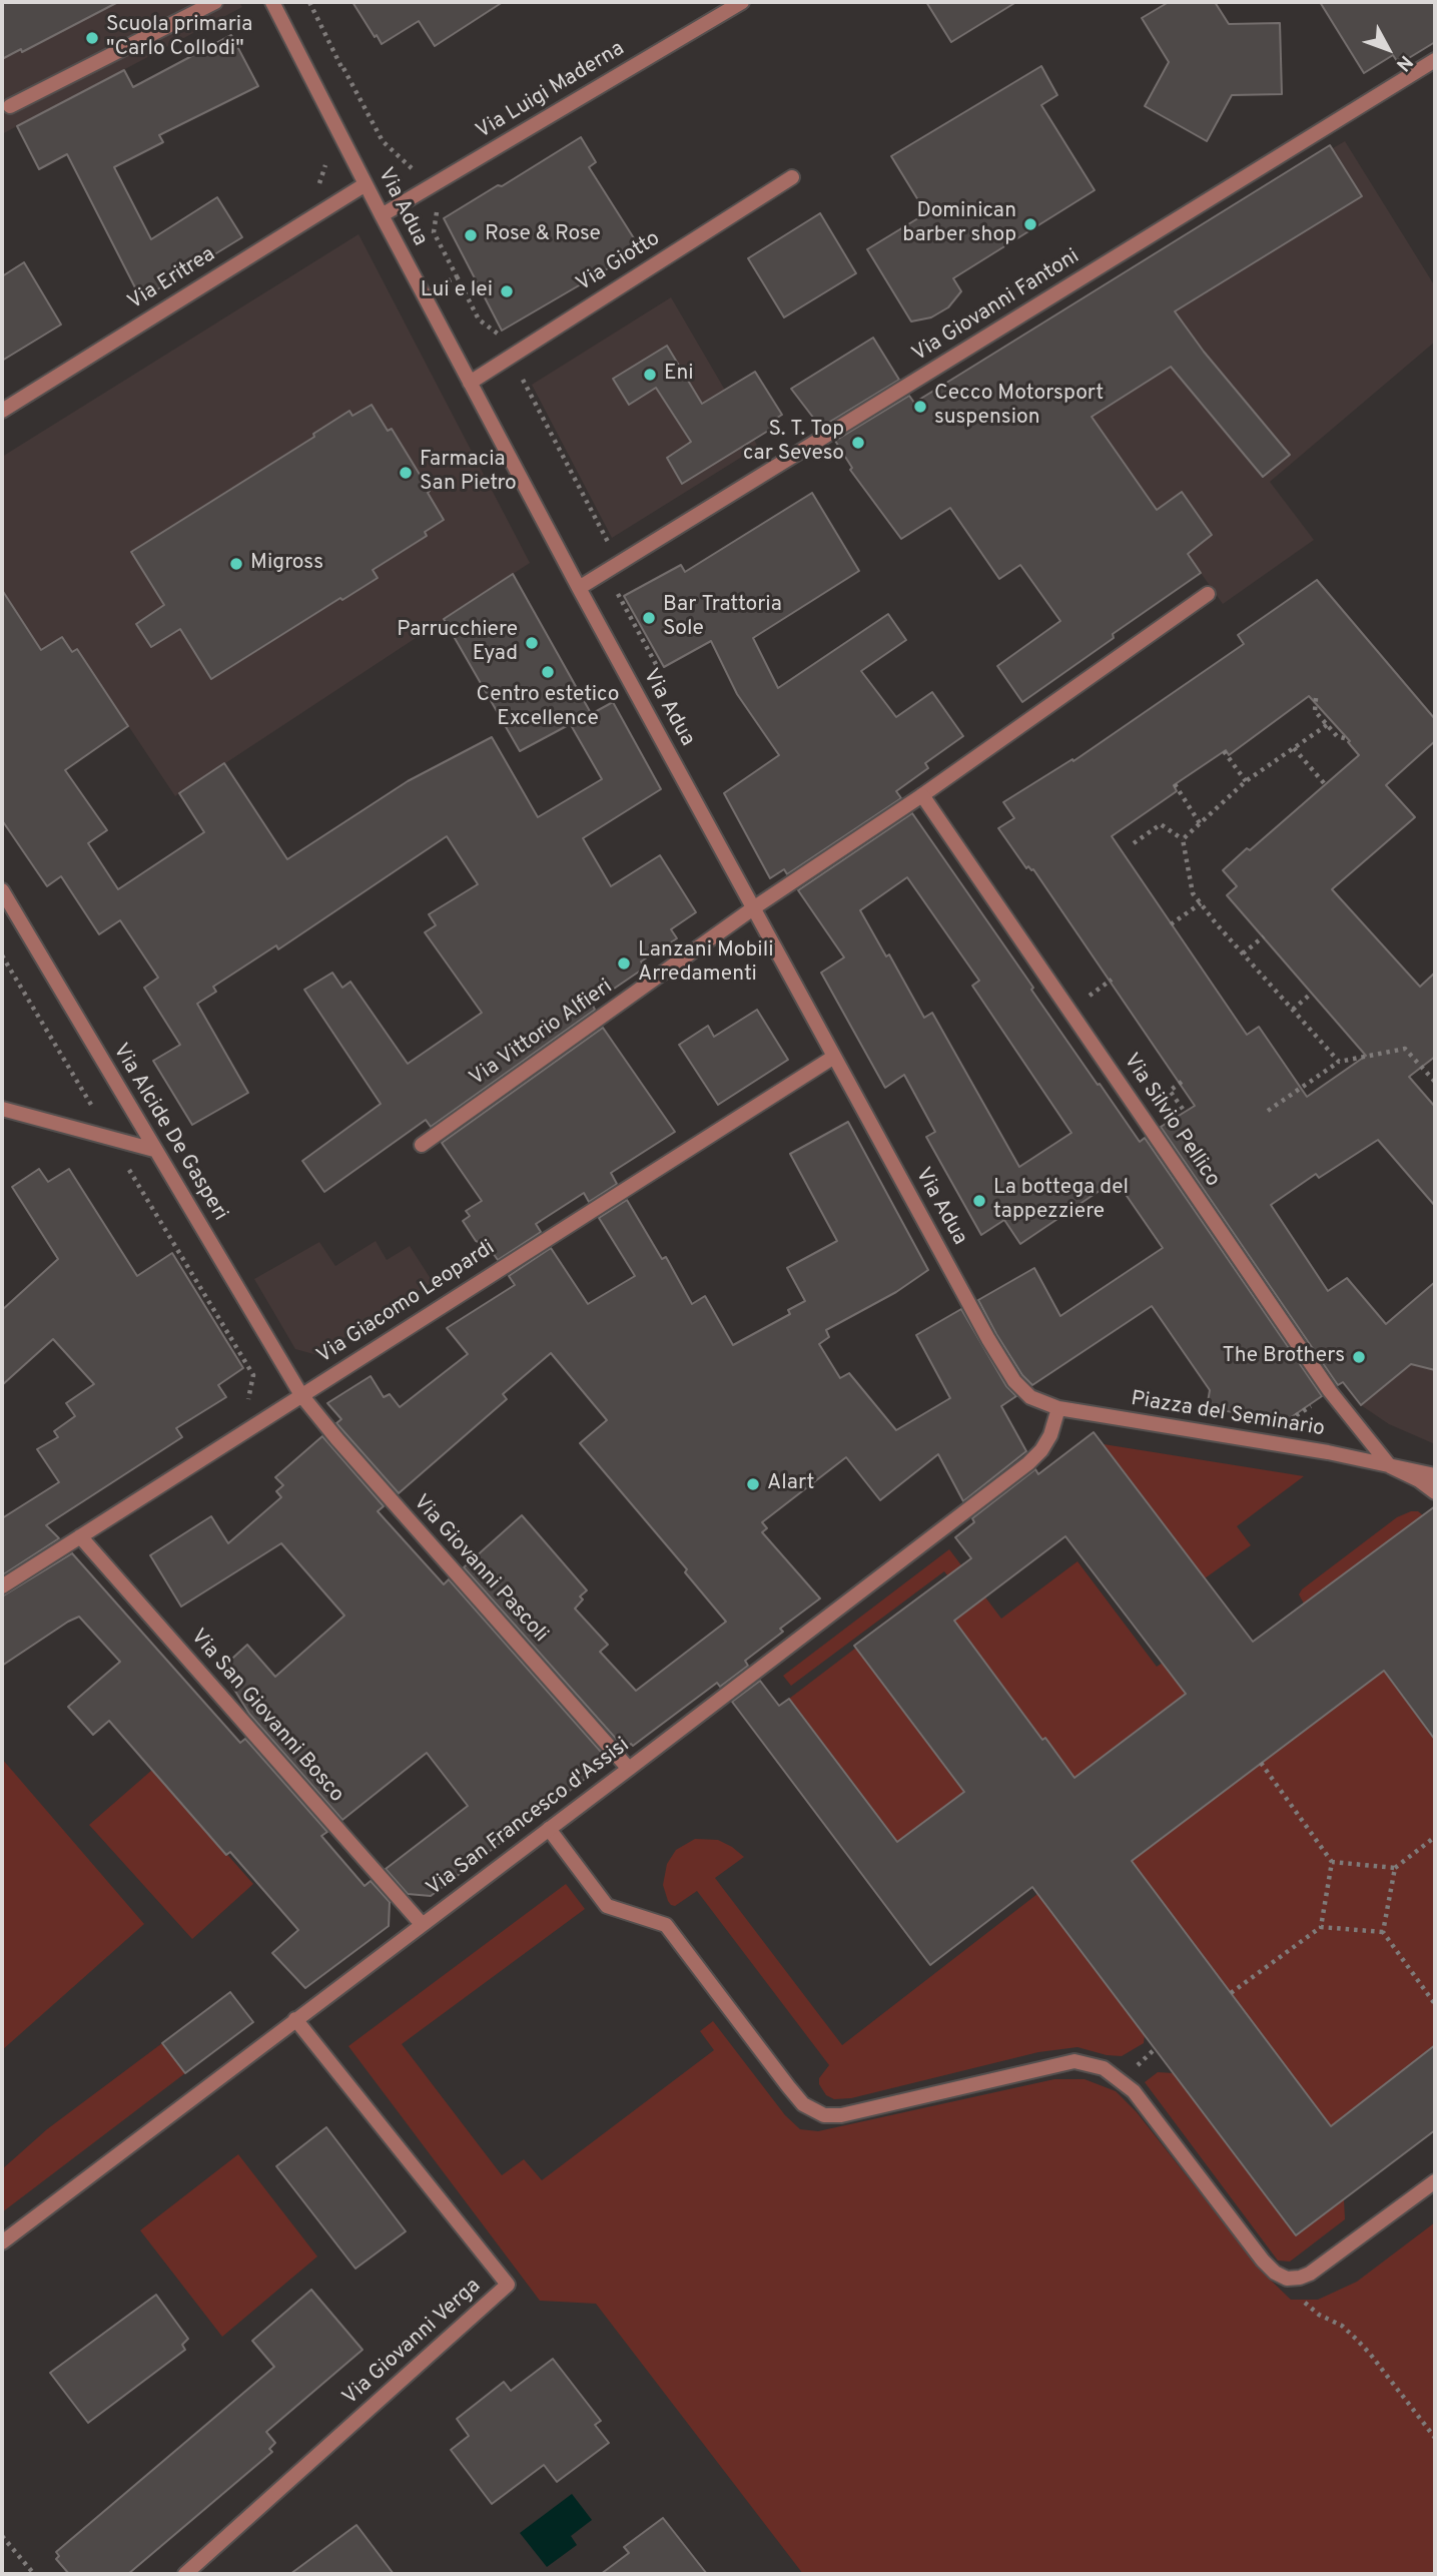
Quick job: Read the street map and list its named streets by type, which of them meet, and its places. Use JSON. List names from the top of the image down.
{
  "streets": {
    "street": [
      "Via Luigi Maderna",
      "Via Adua",
      "Via Giotto",
      "Via Eritrea",
      "Via Giovanni Fantoni",
      "Via Vittorio Alfieri",
      "Via Silvio Pellico",
      "Via Alcide De Gasperi",
      "Via Giacomo Leopardi",
      "Piazza del Seminario",
      "Via Giovanni Pascoli",
      "Via San Giovanni Bosco",
      "Via San Francesco d'Assisi",
      "Via Giovanni Verga"
    ]
  },
  "crossings": [
    ["Via Luigi Maderna", "Via Adua"],
    ["Via Adua", "Via Giotto"],
    ["Via Adua", "Via Eritrea"],
    ["Via Adua", "Via Giovanni Fantoni"],
    ["Via Adua", "Via Vittorio Alfieri"],
    ["Via Adua", "Via Giacomo Leopardi"],
    ["Via Adua", "Piazza del Seminario"],
    ["Via Adua", "Via San Francesco d'Assisi"],
    ["Via Silvio Pellico", "Piazza del Seminario"],
    ["Via Alcide De Gasperi", "Via Giacomo Leopardi"],
    ["Via Alcide De Gasperi", "Via Giovanni Pascoli"],
    ["Via Giacomo Leopardi", "Via Giovanni Pascoli"],
    ["Via Giacomo Leopardi", "Via San Giovanni Bosco"],
    ["Piazza del Seminario", "Via San Francesco d'Assisi"],
    ["Via Giovanni Pascoli", "Via San Francesco d'Assisi"],
    ["Via San Giovanni Bosco", "Via San Francesco d'Assisi"],
    ["Via San Francesco d'Assisi", "Via Giovanni Verga"]
  ],
  "places": [
    "Scuola primaria \"Carlo Collodi\"",
    "Dominican barber shop",
    "Rose & Rose",
    "Lui e lei",
    "Eni",
    "Cecco Motorsport suspension",
    "S. T. Top car Seveso",
    "Farmacia San Pietro",
    "Migross",
    "Bar Trattoria Sole",
    "Parrucchiere Eyad",
    "Centro estetico Excellence",
    "Lanzani Mobili Arredamenti",
    "La bottega del tappezziere",
    "The Brothers",
    "Alart"
  ],
  "north": "bottom right"
}
